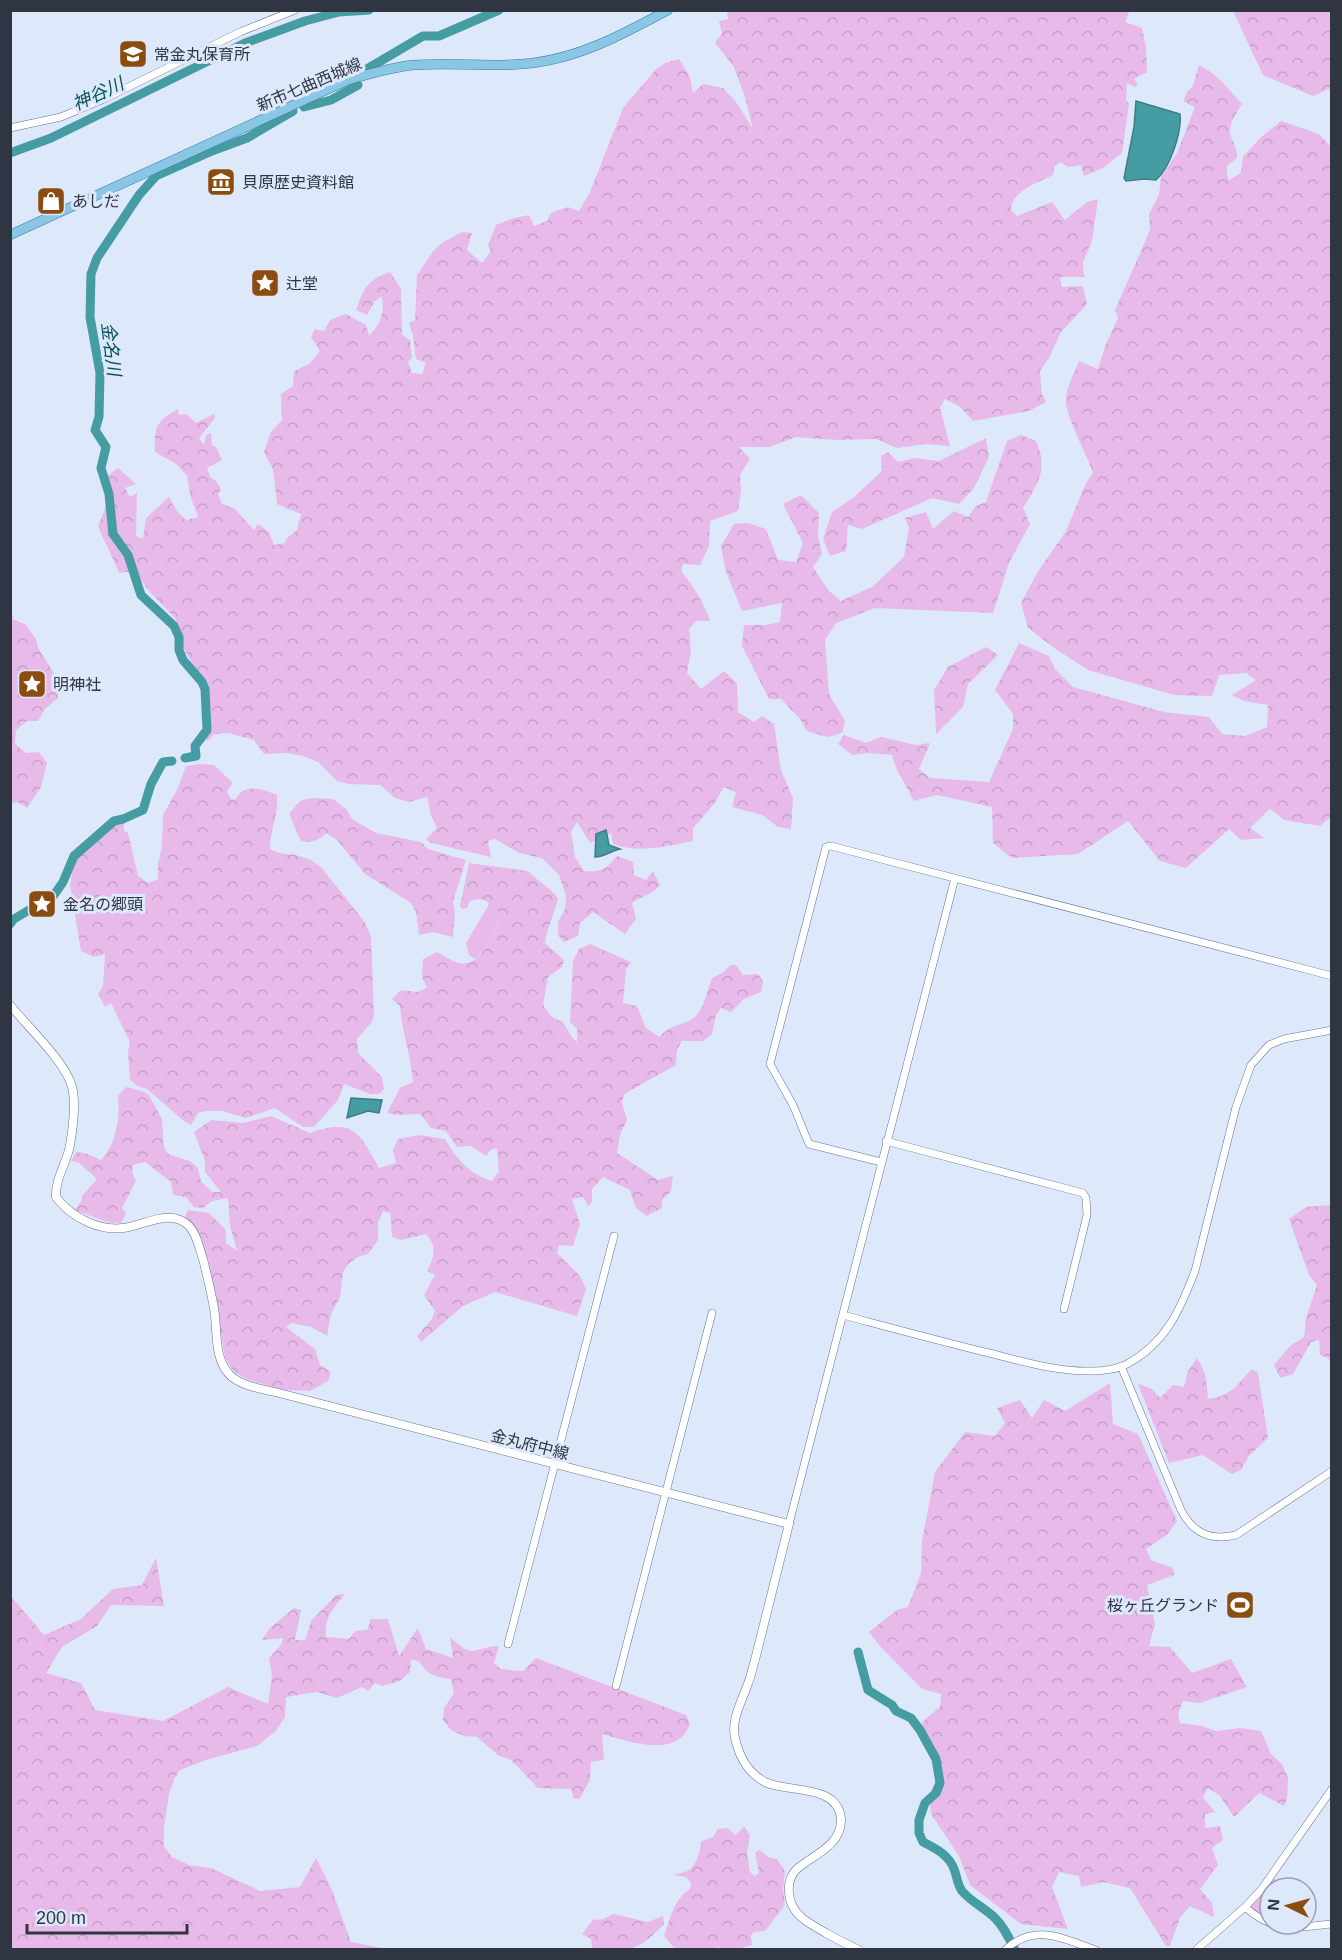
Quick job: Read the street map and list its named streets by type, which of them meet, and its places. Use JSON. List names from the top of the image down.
{
  "streets": {
    "main road": ["新市七曲西城線", "金丸府中線"]
  },
  "water": ["神谷川", "金名川"],
  "places": {
    "school or university": ["常金丸保育所"],
    "museum": ["貝原歴史資料館"],
    "shop": ["あしだ"],
    "place": ["辻堂", "明神社", "金名の郷頭"],
    "sports": ["桜ヶ丘グランド"]
  },
  "scale_bar": "200 m",
  "north": "left"
}
